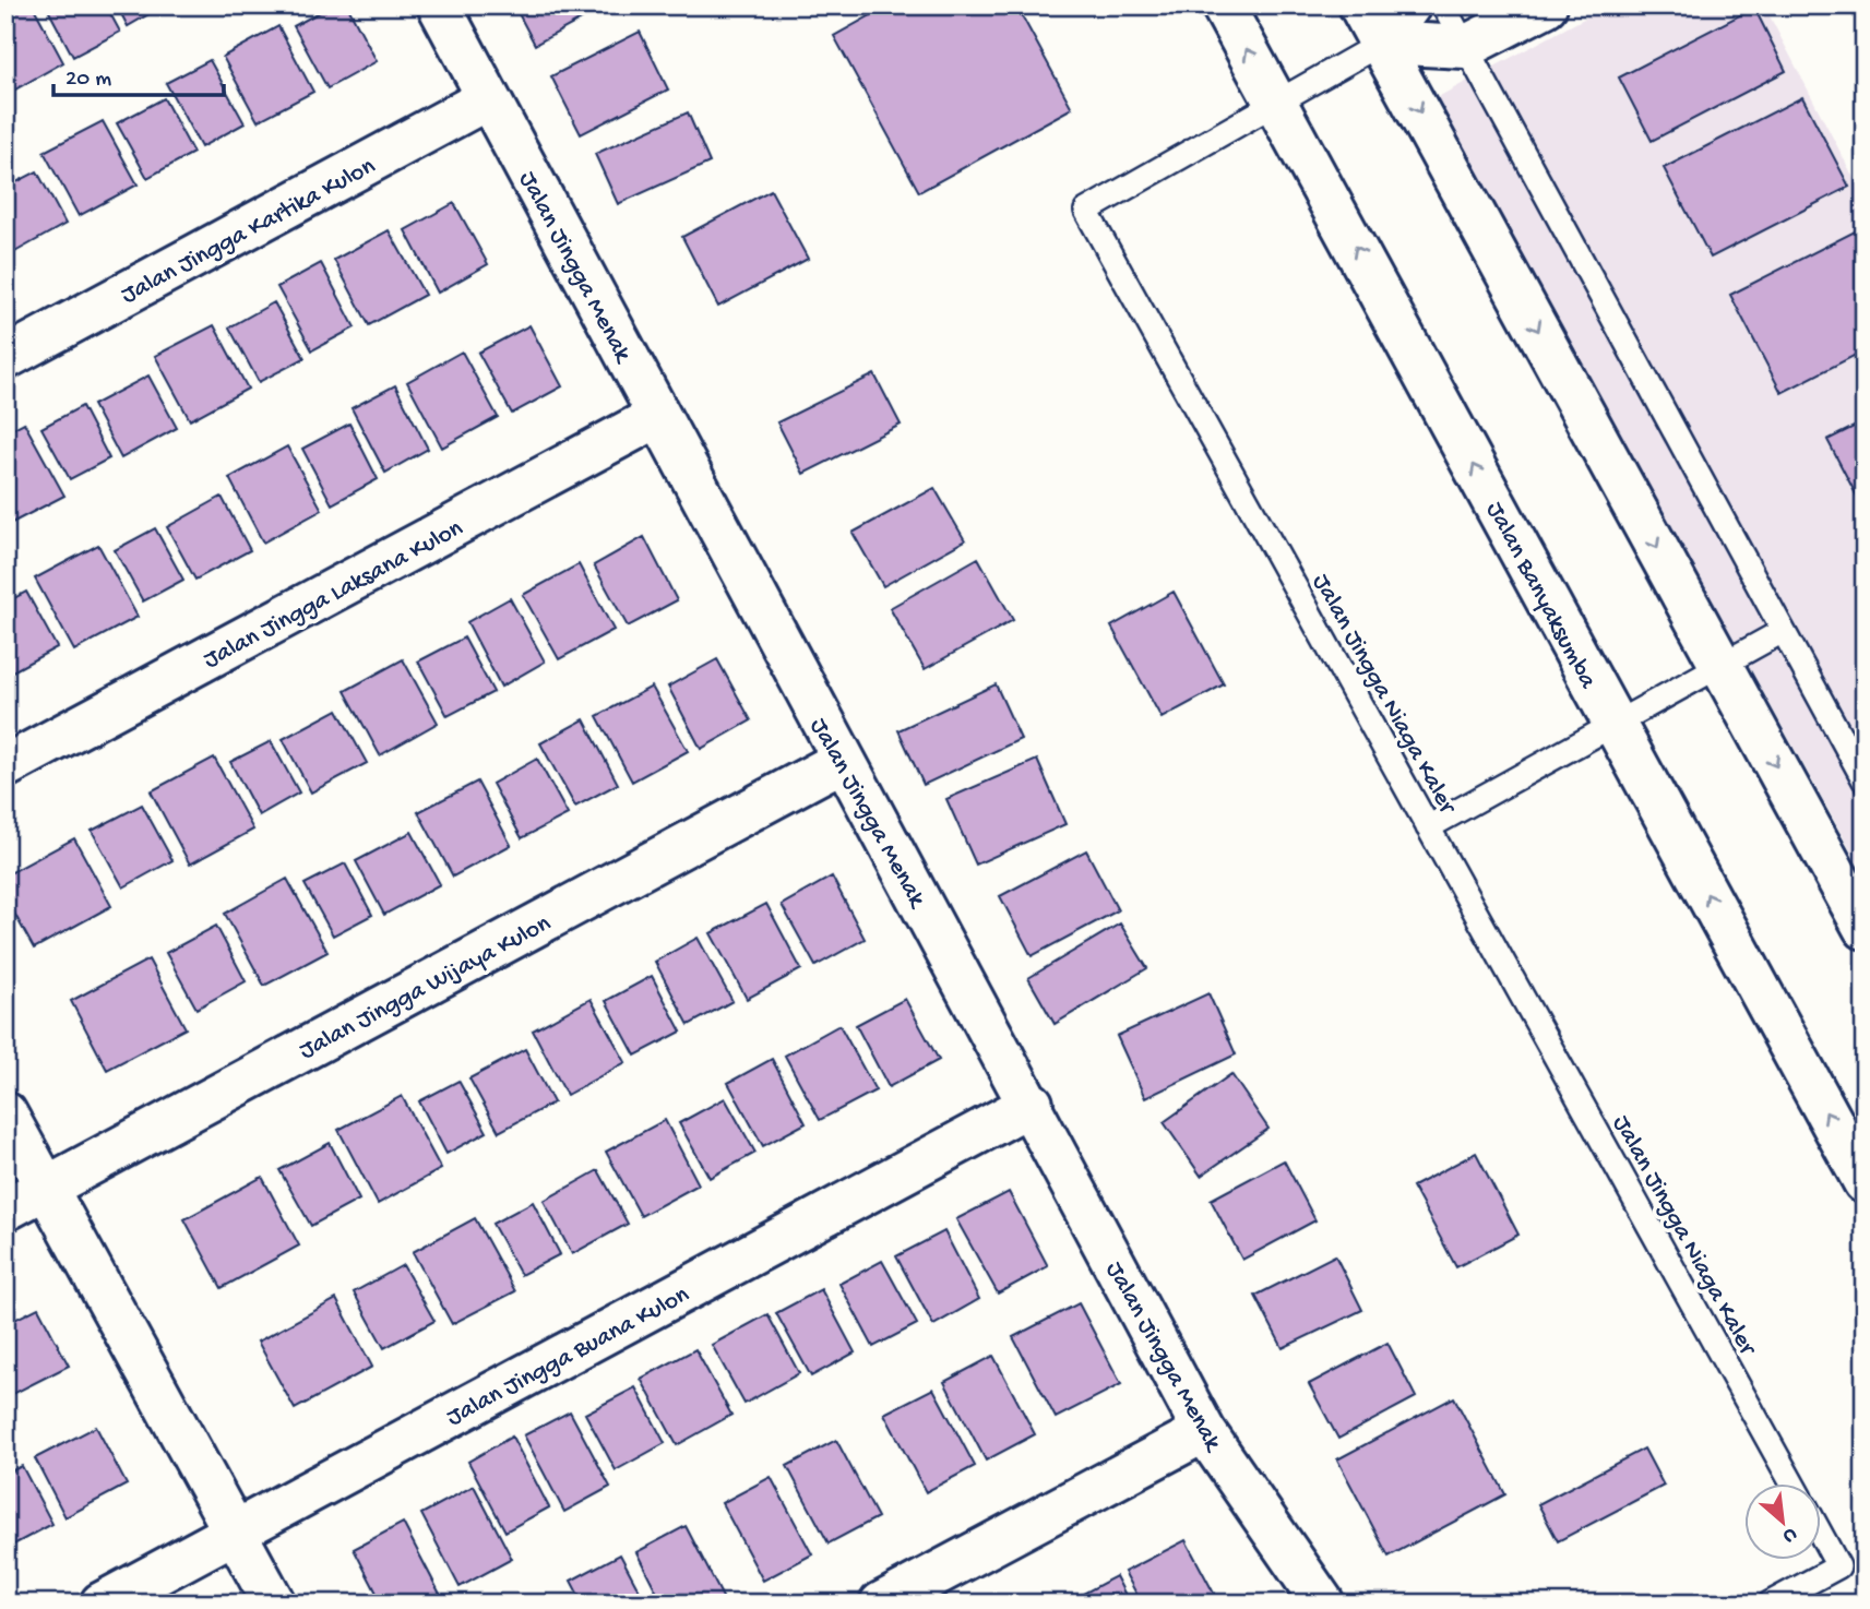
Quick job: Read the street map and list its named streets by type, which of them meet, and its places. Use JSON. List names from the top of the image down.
{
  "streets": {
    "street": [
      "Jalan Jingga Kartika Kulon",
      "Jalan Jingga Menak",
      "Jalan Jingga Laksana Kulon",
      "Jalan Banyaksumba",
      "Jalan Jingga Wijaya Kulon",
      "Jalan Jingga Buana Kulon"
    ],
    "lane": ["Jalan Jingga Niaga Kaler"]
  },
  "crossings": [
    ["Jalan Jingga Kartika Kulon", "Jalan Jingga Menak"],
    ["Jalan Jingga Menak", "Jalan Jingga Laksana Kulon"],
    ["Jalan Jingga Menak", "Jalan Jingga Wijaya Kulon"],
    ["Jalan Jingga Menak", "Jalan Jingga Buana Kulon"],
    ["Jalan Banyaksumba", "Jalan Jingga Niaga Kaler"]
  ],
  "scale_bar": "20 m",
  "north": "bottom right"
}
